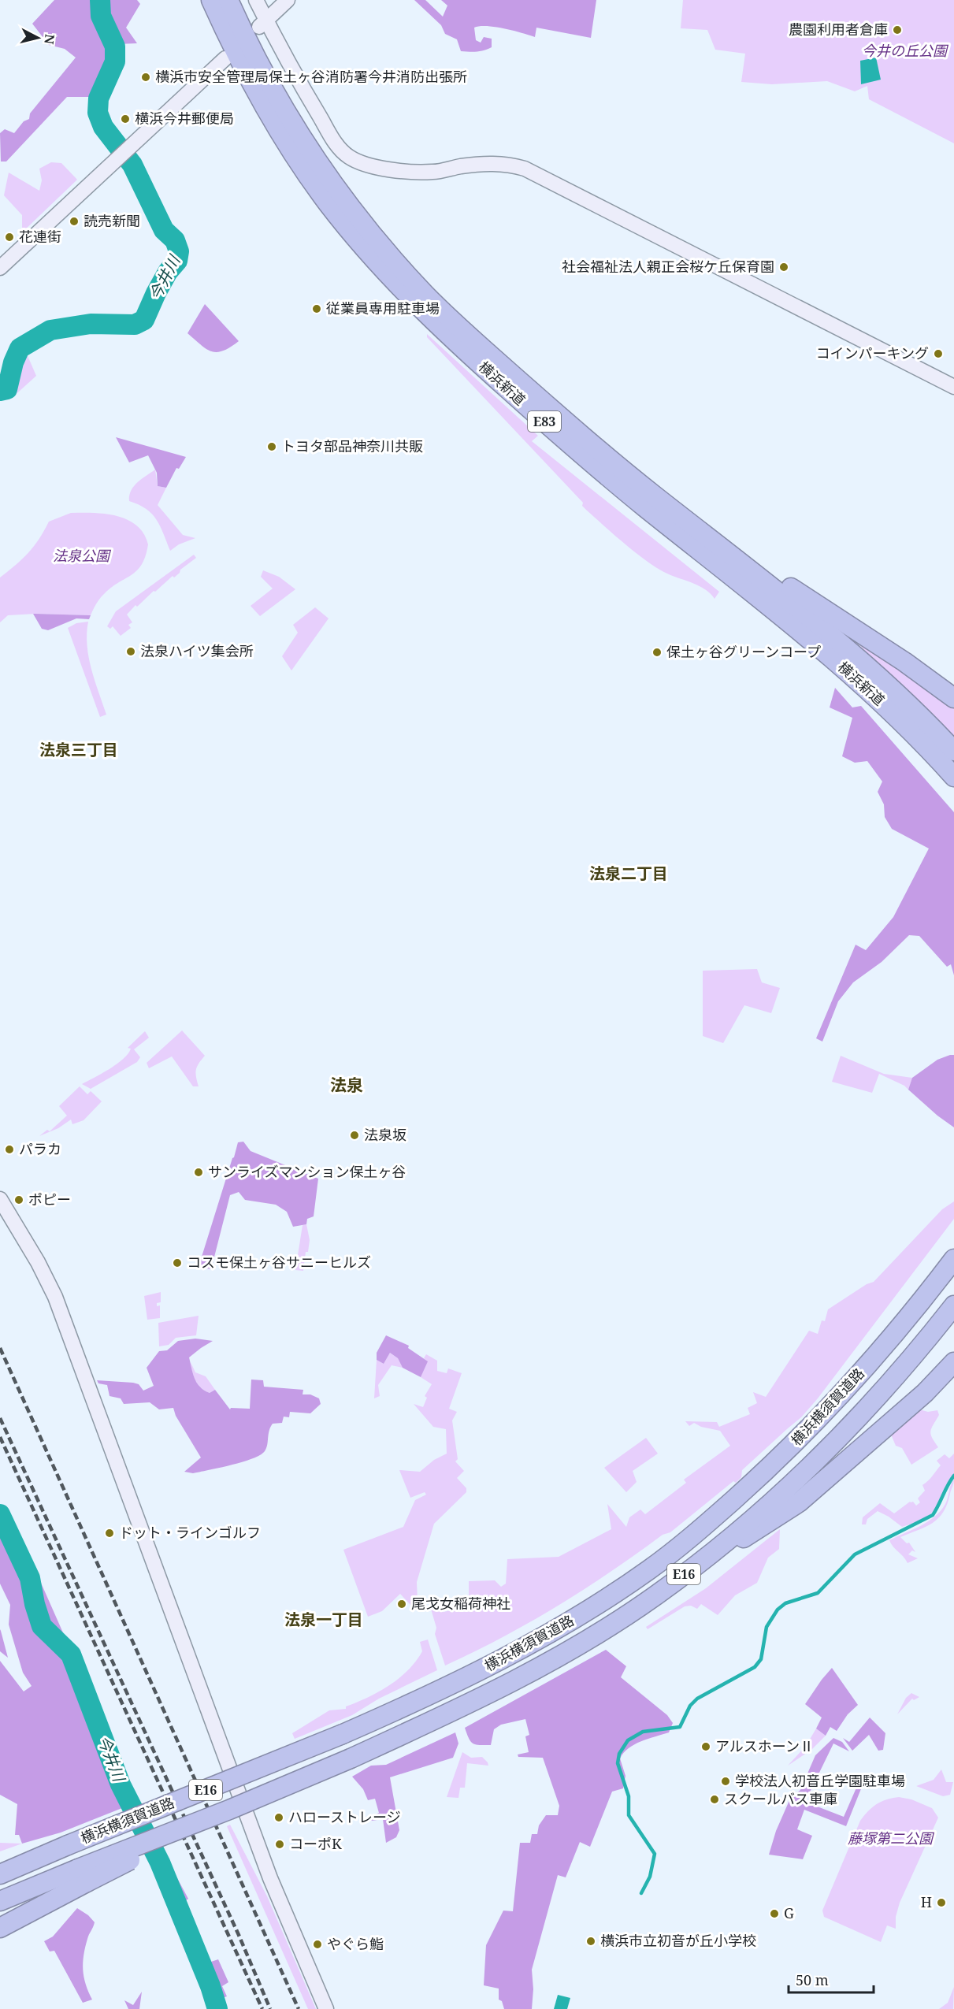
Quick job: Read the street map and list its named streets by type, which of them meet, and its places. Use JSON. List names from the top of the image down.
{
  "streets": {
    "highway": [
      "横浜新道",
      "E83",
      "横浜横須賀道路",
      "E16"
    ]
  },
  "districts": [
    "法泉三丁目",
    "法泉二丁目",
    "法泉",
    "法泉一丁目"
  ],
  "water": ["今井川"],
  "parks": ["今井の丘公園", "法泉公園", "藤塚第二公園"],
  "places": [
    "農園利用者倉庫",
    "横浜市安全管理局保土ヶ谷消防署今井消防出張所",
    "横浜今井郵便局",
    "読売新聞",
    "花連街",
    "社会福祉法人親正会桜ケ丘保育園",
    "従業員専用駐車場",
    "コインパーキング",
    "トヨタ部品神奈川共販",
    "法泉ハイツ集会所",
    "保土ヶ谷グリーンコープ",
    "法泉坂",
    "パラカ",
    "サンライズマンション保土ヶ谷",
    "ポピー",
    "コスモ保土ヶ谷サニーヒルズ",
    "ドット・ラインゴルフ",
    "尾戈女稲荷神社",
    "アルスホーンⅡ",
    "学校法人初音丘学園駐車場",
    "スクールバス車庫",
    "ハローストレージ",
    "コーポK",
    "H",
    "G",
    "横浜市立初音が丘小学校",
    "やぐら鮨"
  ],
  "scale_bar": "50 m",
  "north": "right"
}
